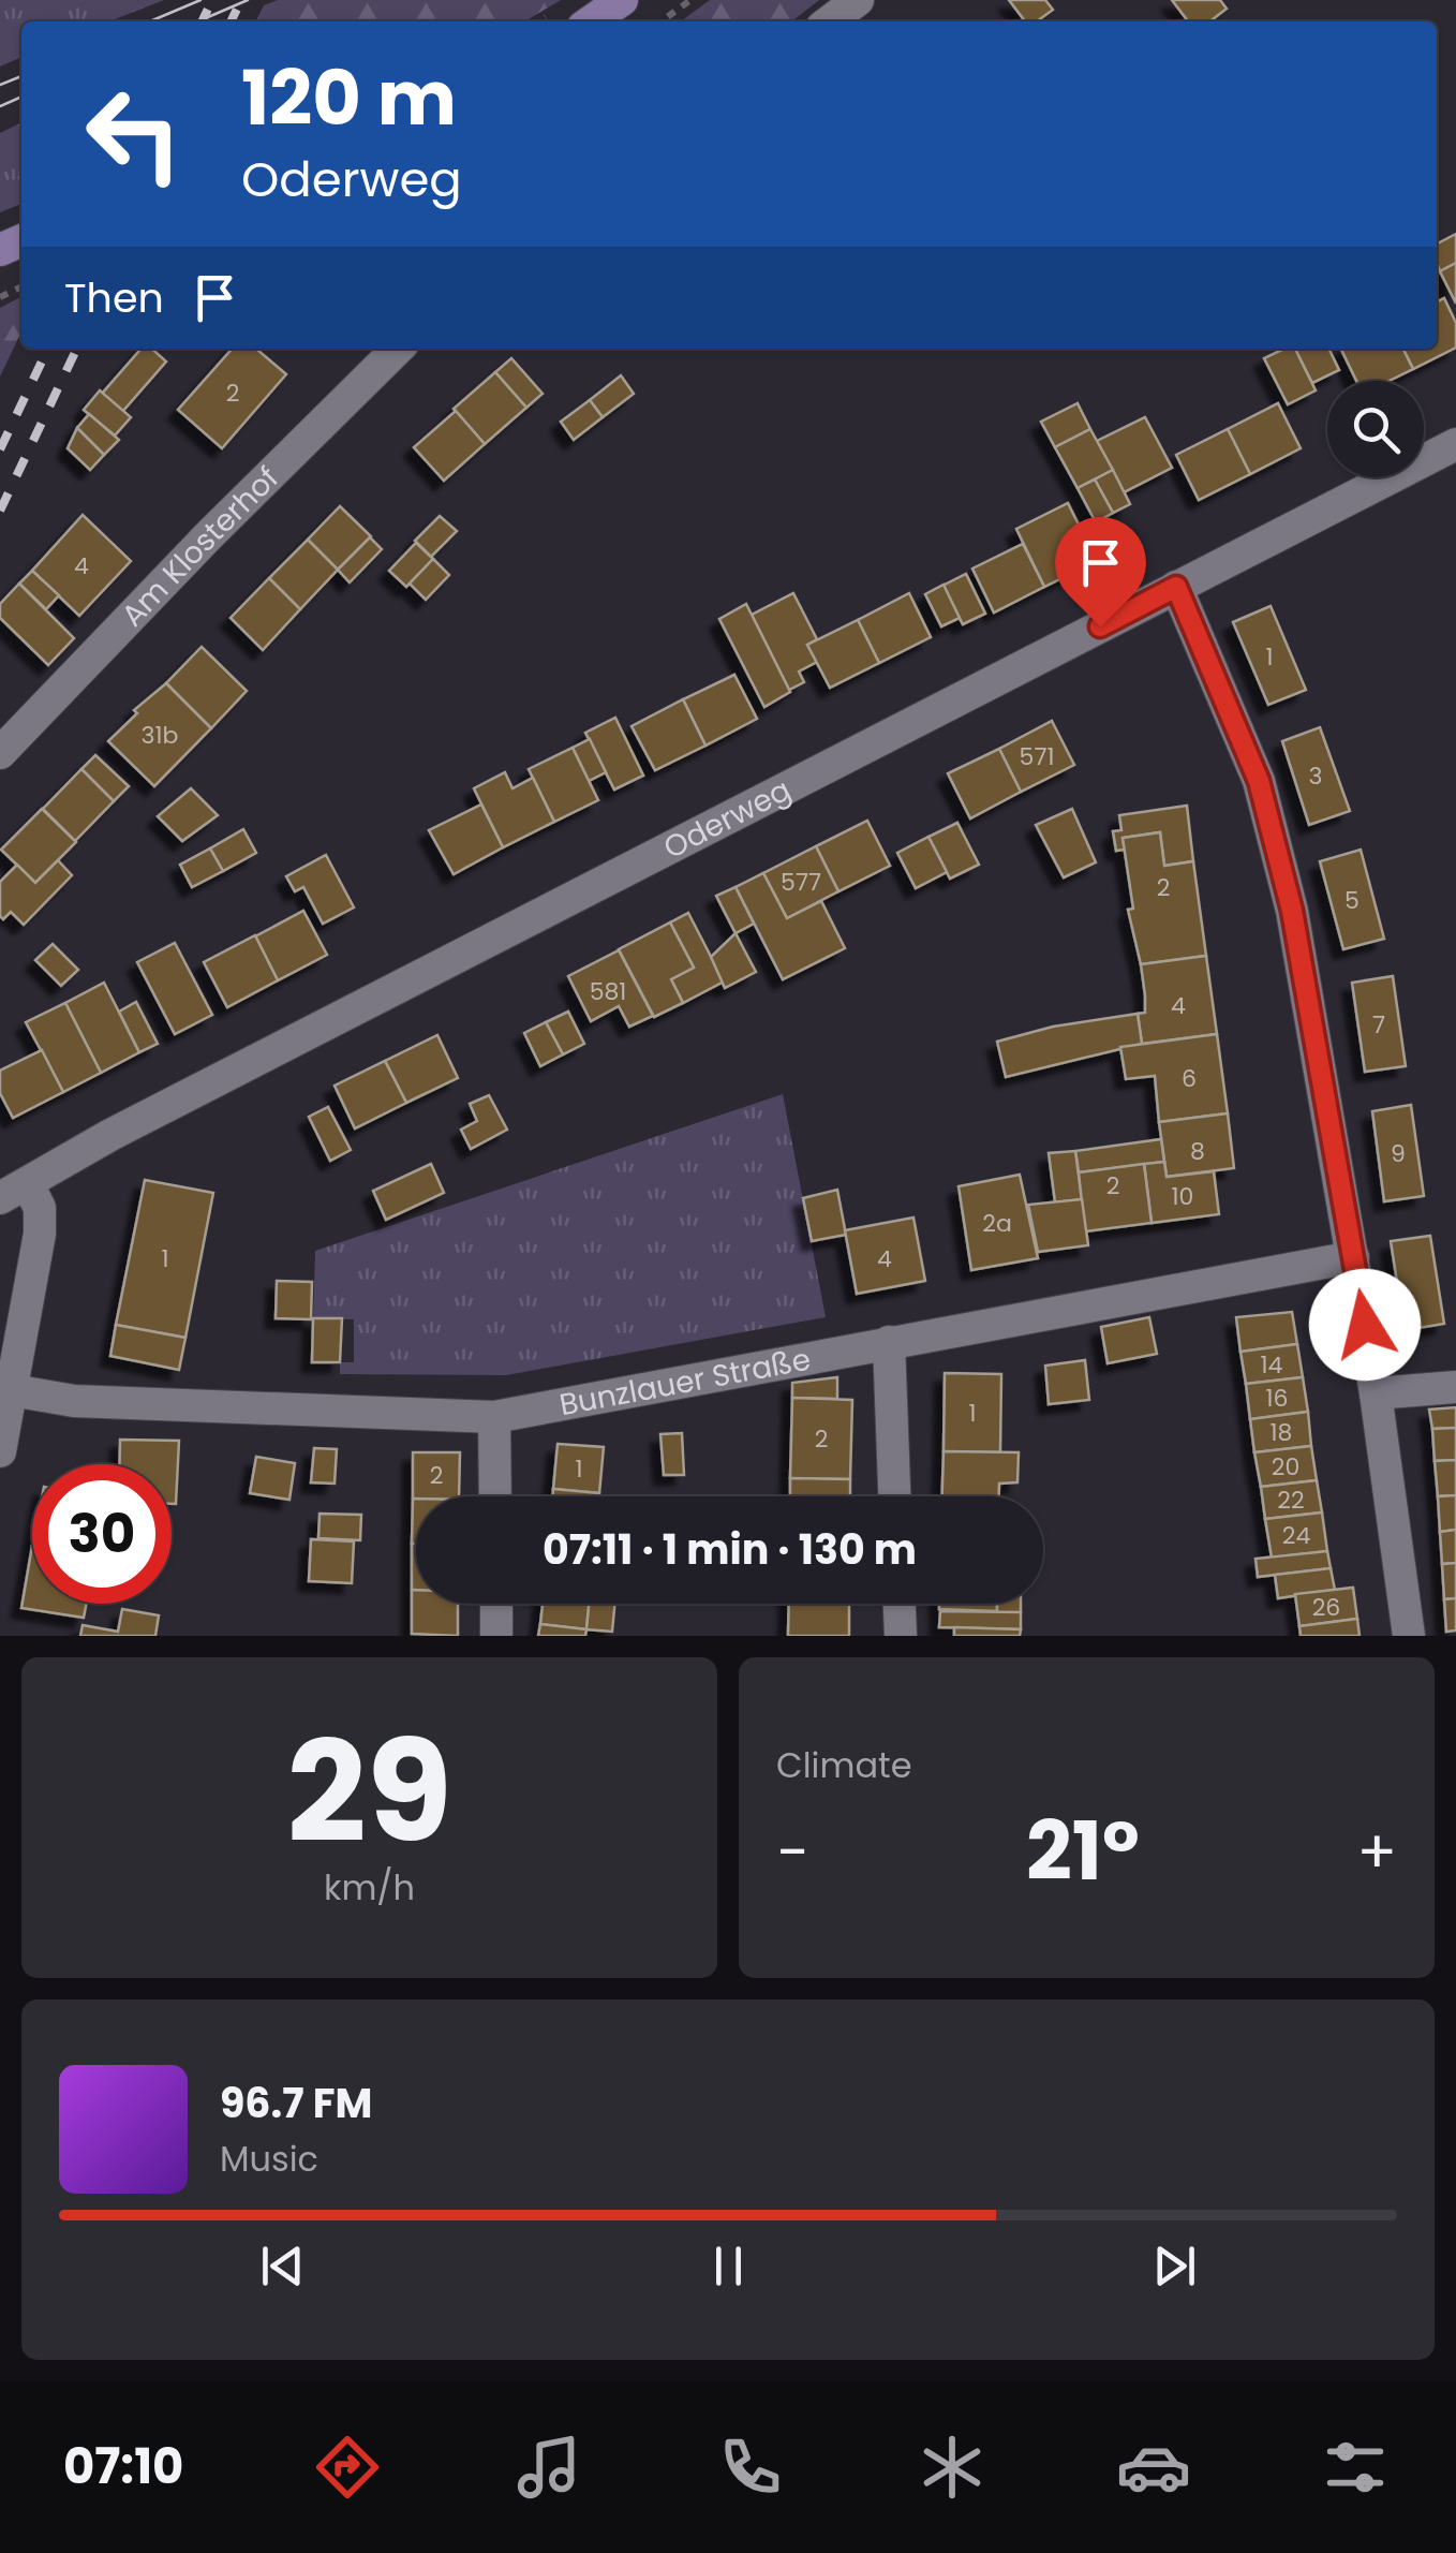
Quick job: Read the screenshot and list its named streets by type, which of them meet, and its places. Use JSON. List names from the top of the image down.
{
  "streets": {
    "street": ["Am Klosterhof", "Oderweg", "Bunzlauer Straße"]
  },
  "house_numbers": [
    "2",
    "4",
    "1",
    "31b",
    "571",
    "3",
    "577",
    "2",
    "5",
    "581",
    "4",
    "7",
    "6",
    "8",
    "9",
    "2",
    "10",
    "2a",
    "1",
    "4",
    "14",
    "16",
    "1",
    "18",
    "2",
    "20",
    "1",
    "2",
    "22",
    "24",
    "26"
  ],
  "page": {
    "turn": ["120 m", "Oderweg"],
    "then": "Then",
    "limit": "30",
    "trip": "07:11 · 1 min · 130 m",
    "tile": [
      ["29", "km/h"],
      "Climate"
    ],
    "heat": ["−", "21°", "+"],
    "song": ["96.7 FM", "Music"],
    "tabs": "07:10"
  }
}
